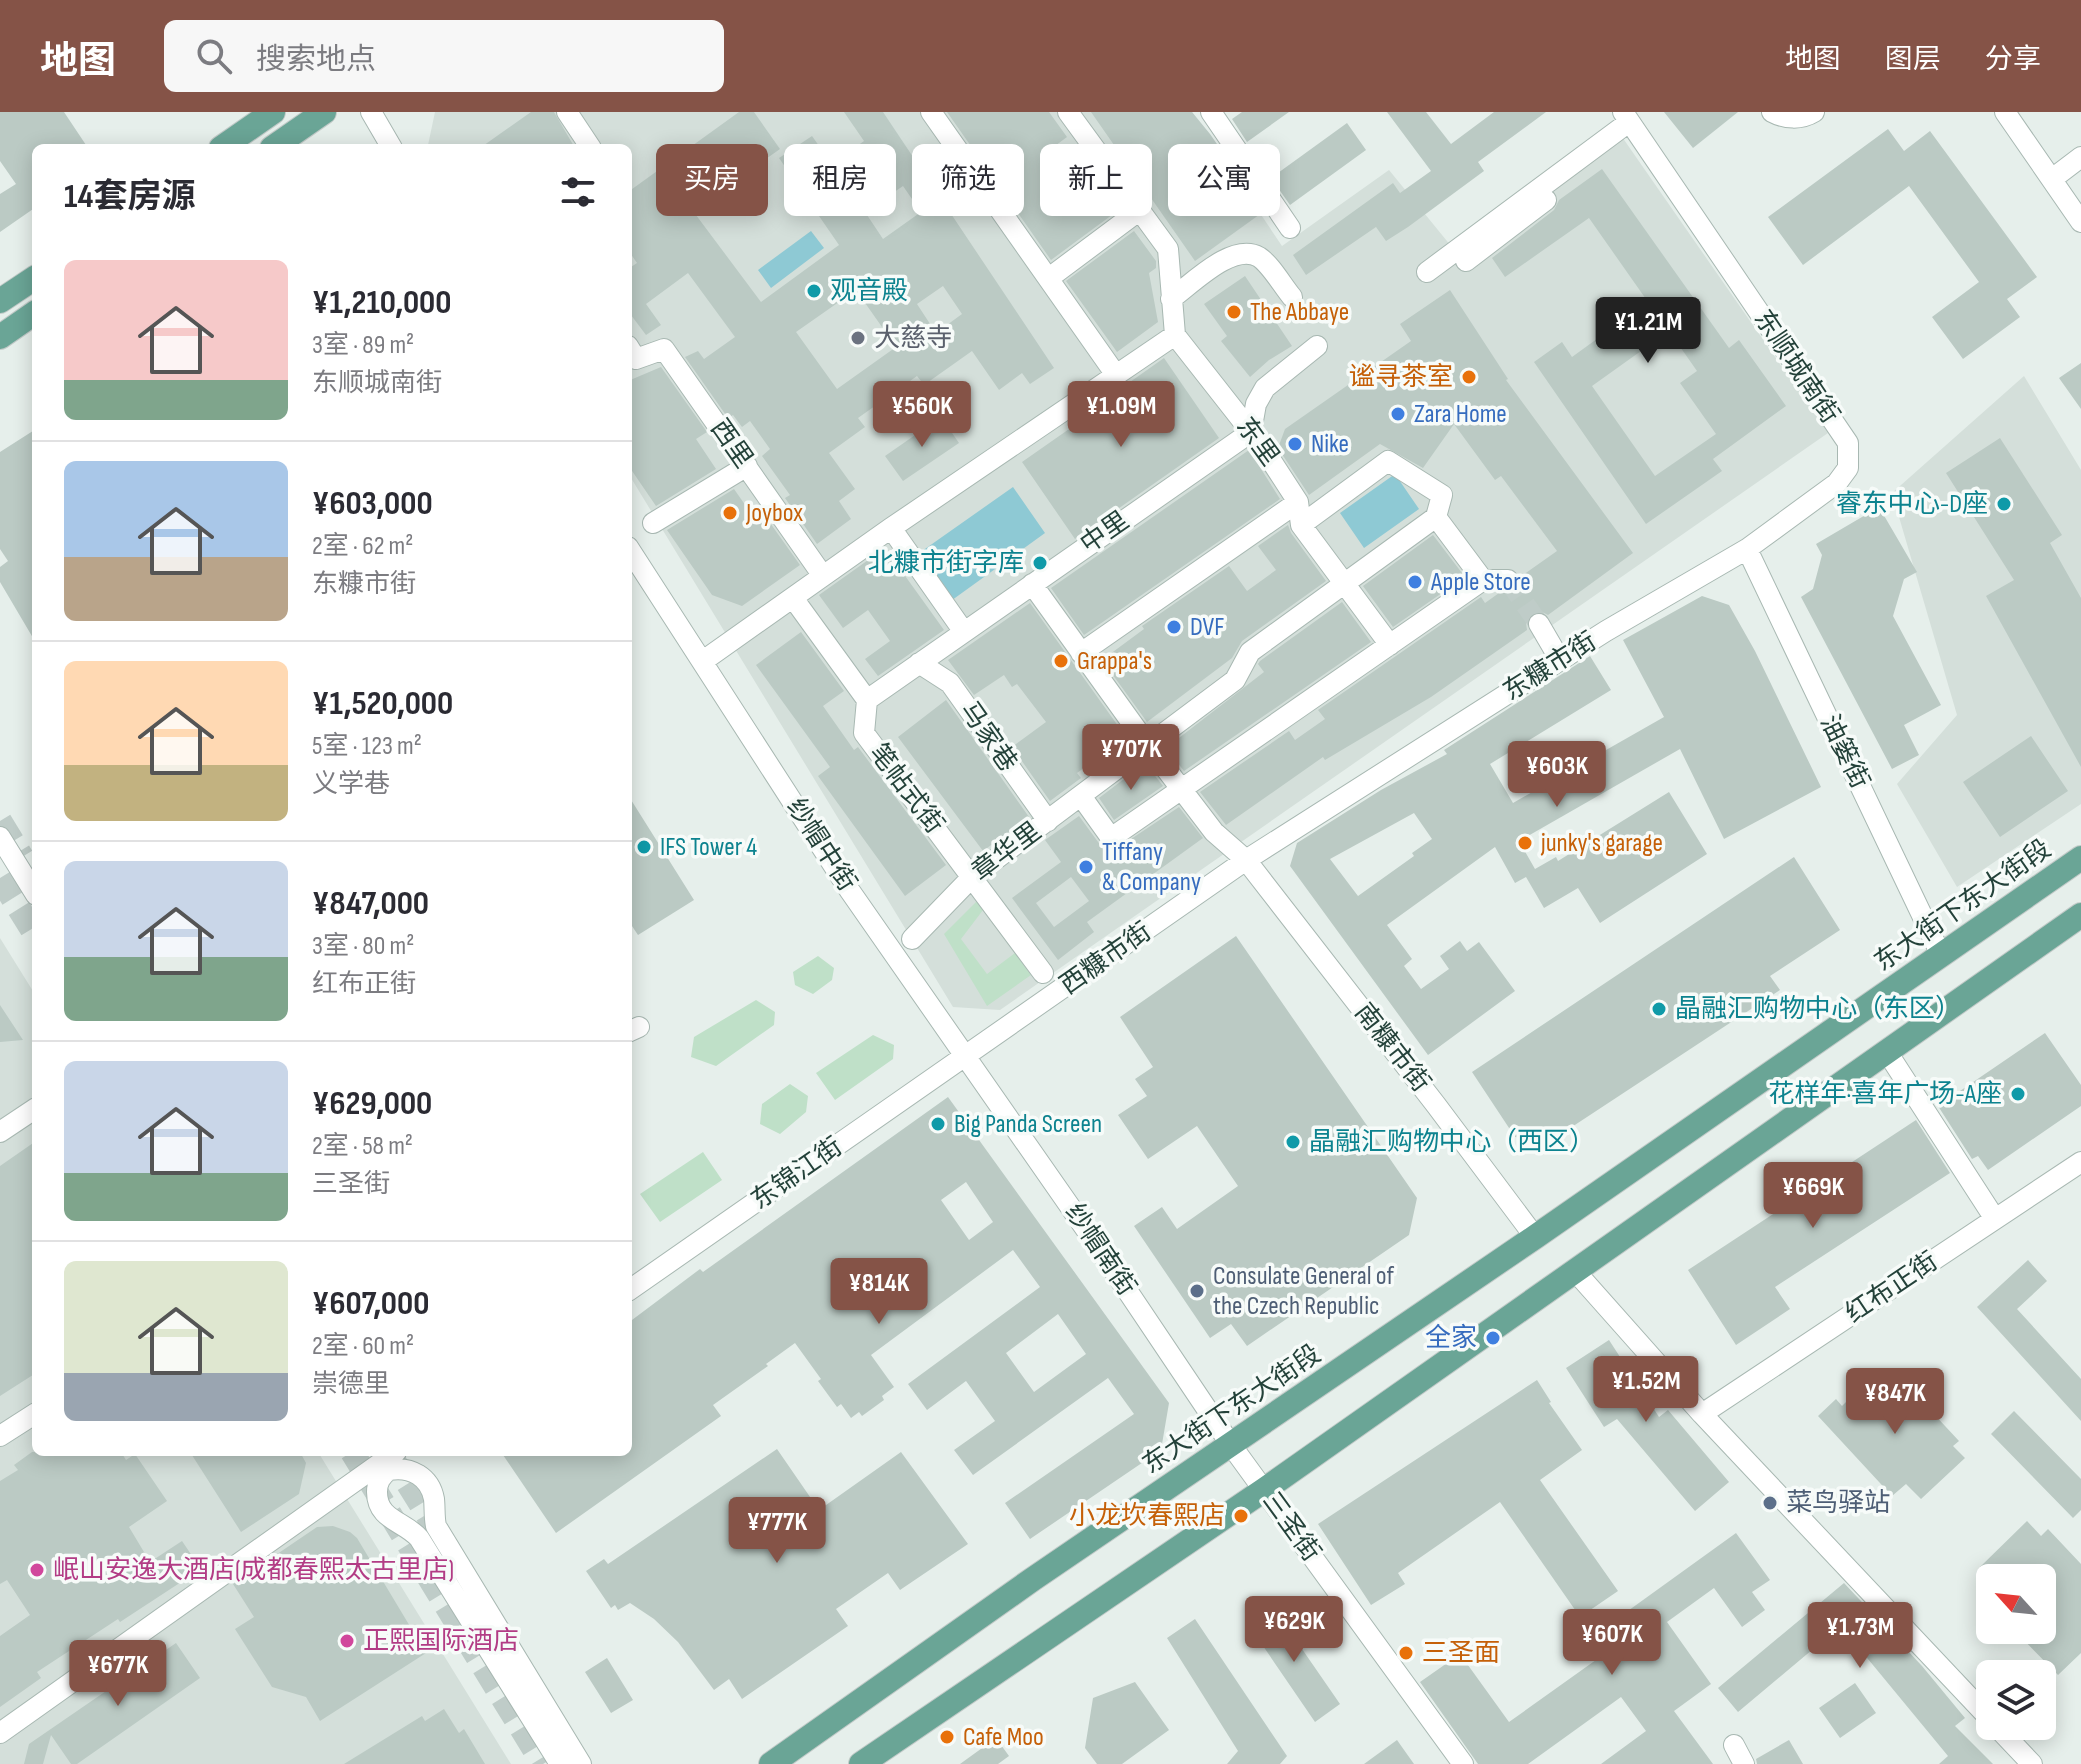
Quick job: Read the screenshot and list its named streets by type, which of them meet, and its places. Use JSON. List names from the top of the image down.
{
  "streets": {
    "main road": ["东大街下东大街段"],
    "street": [
      "东顺城南街",
      "东里",
      "西里",
      "中里",
      "东糠市街",
      "马家巷",
      "油篓街",
      "笔帖式街",
      "纱帽中街",
      "章华里",
      "西糠市街",
      "南糠市街",
      "东锦江街",
      "纱帽南街",
      "红布正街",
      "三圣街"
    ]
  },
  "crossings": [
    ["东顺城南街", "东糠市街"],
    ["东里", "中里"],
    ["东里", "章华里"],
    ["中里", "马家巷"],
    ["中里", "笔帖式街"],
    ["中里", "南糠市街"],
    ["东糠市街", "油篓街"],
    ["东糠市街", "西糠市街"],
    ["东糠市街", "南糠市街"],
    ["马家巷", "章华里"],
    ["油篓街", "东大街下东大街段"],
    ["笔帖式街", "章华里"],
    ["纱帽中街", "西糠市街"],
    ["纱帽中街", "东锦江街"],
    ["纱帽中街", "纱帽南街"],
    ["章华里", "南糠市街"],
    ["东大街下东大街段", "南糠市街"],
    ["东大街下东大街段", "纱帽南街"],
    ["东大街下东大街段", "三圣街"],
    ["西糠市街", "南糠市街"],
    ["西糠市街", "东锦江街"],
    ["西糠市街", "纱帽南街"],
    ["东锦江街", "纱帽南街"],
    ["纱帽南街", "三圣街"]
  ],
  "places": [
    "观音殿",
    "The Abbaye",
    "大慈寺",
    "谧寻茶室",
    "Zara Home",
    "Nike",
    "睿东中心-D座",
    "Joybox",
    "北糠市街字库",
    "Apple Store",
    "DVF",
    "Grappa's",
    "junky's garage",
    "IFS Tower 4",
    "Tiffany & Company",
    "晶融汇购物中心（东区）",
    "花样年·喜年广场-A座",
    "Big Panda Screen",
    "晶融汇购物中心（西区）",
    "Consulate General of the Czech Republic",
    "全家",
    "菜鸟驿站",
    "小龙坎春熙店",
    "岷山安逸大酒店(成都春熙太古里店)",
    "正熙国际酒店",
    "三圣面",
    "Cafe Moo"
  ],
  "north": "top left",
  "page": {
    "header": "地图",
    "search": "搜索地点",
    "nav": ["地图", "图层", "分享"],
    "chip": [
      "买房",
      "租房",
      "筛选",
      "新上",
      "公寓"
    ],
    "heading": "14套房源",
    "list": [
      {
        "name": "¥1,210,000",
        "note": "3室 · 89 m² · 东顺城南街"
      },
      {
        "name": "¥603,000",
        "note": "2室 · 62 m² · 东糠市街"
      },
      {
        "name": "¥1,520,000",
        "note": "5室 · 123 m² · 义学巷"
      },
      {
        "name": "¥847,000",
        "note": "3室 · 80 m² · 红布正街"
      },
      {
        "name": "¥629,000",
        "note": "2室 · 58 m² · 三圣街"
      },
      {
        "name": "¥607,000",
        "note": "2室 · 60 m² · 崇德里"
      }
    ],
    "price": [
      "¥1.21M",
      "¥560K",
      "¥1.09M",
      "¥707K",
      "¥603K",
      "¥669K",
      "¥814K",
      "¥1.52M",
      "¥847K",
      "¥777K",
      "¥629K",
      "¥1.73M",
      "¥607K",
      "¥677K"
    ]
  }
}
